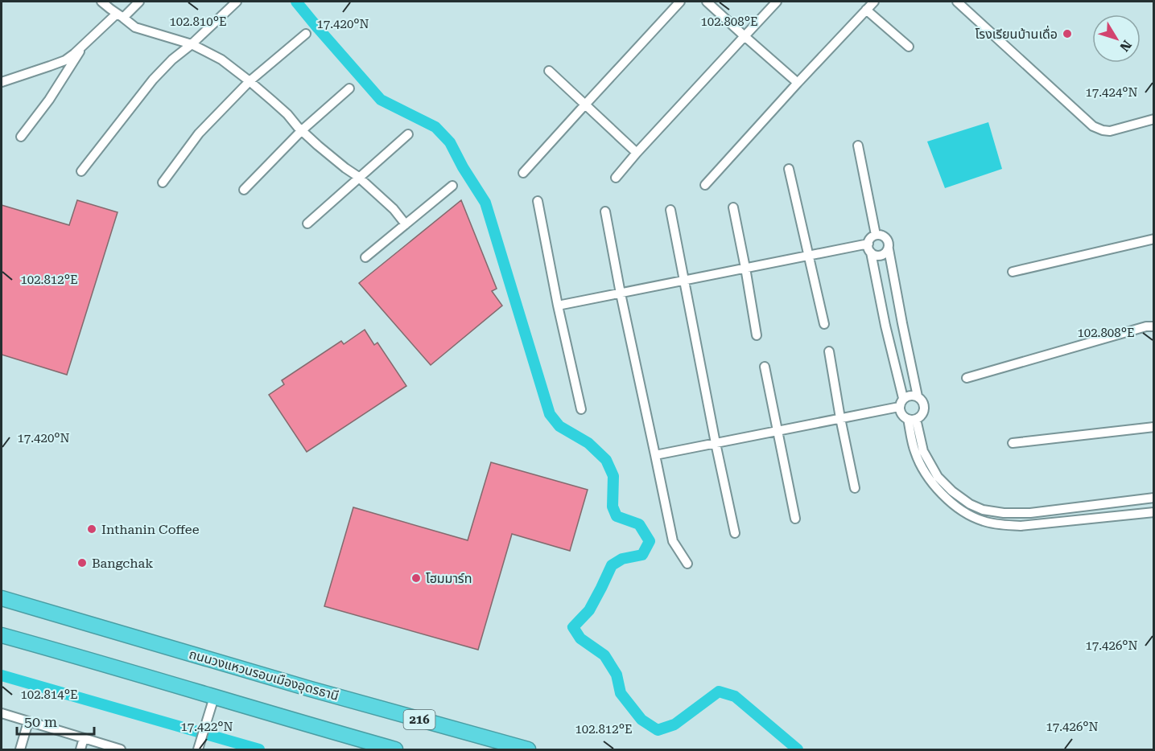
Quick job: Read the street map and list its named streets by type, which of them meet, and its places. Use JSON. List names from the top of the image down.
{
  "streets": {
    "highway": ["ถนนวงแหวนรอบเมืองอุดรธานี", "216"]
  },
  "places": [
    "โรงเรียนบ้านเดื่อ",
    "Inthanin Coffee",
    "Bangchak",
    "โฮมมาร์ท"
  ],
  "scale_bar": "50 m",
  "north": "bottom right",
  "coordinates": [
    "102.808°E",
    "102.810°E",
    "17.420°N",
    "17.424°N",
    "102.812°E",
    "17.426°N",
    "102.814°E",
    "17.422°N"
  ]
}
